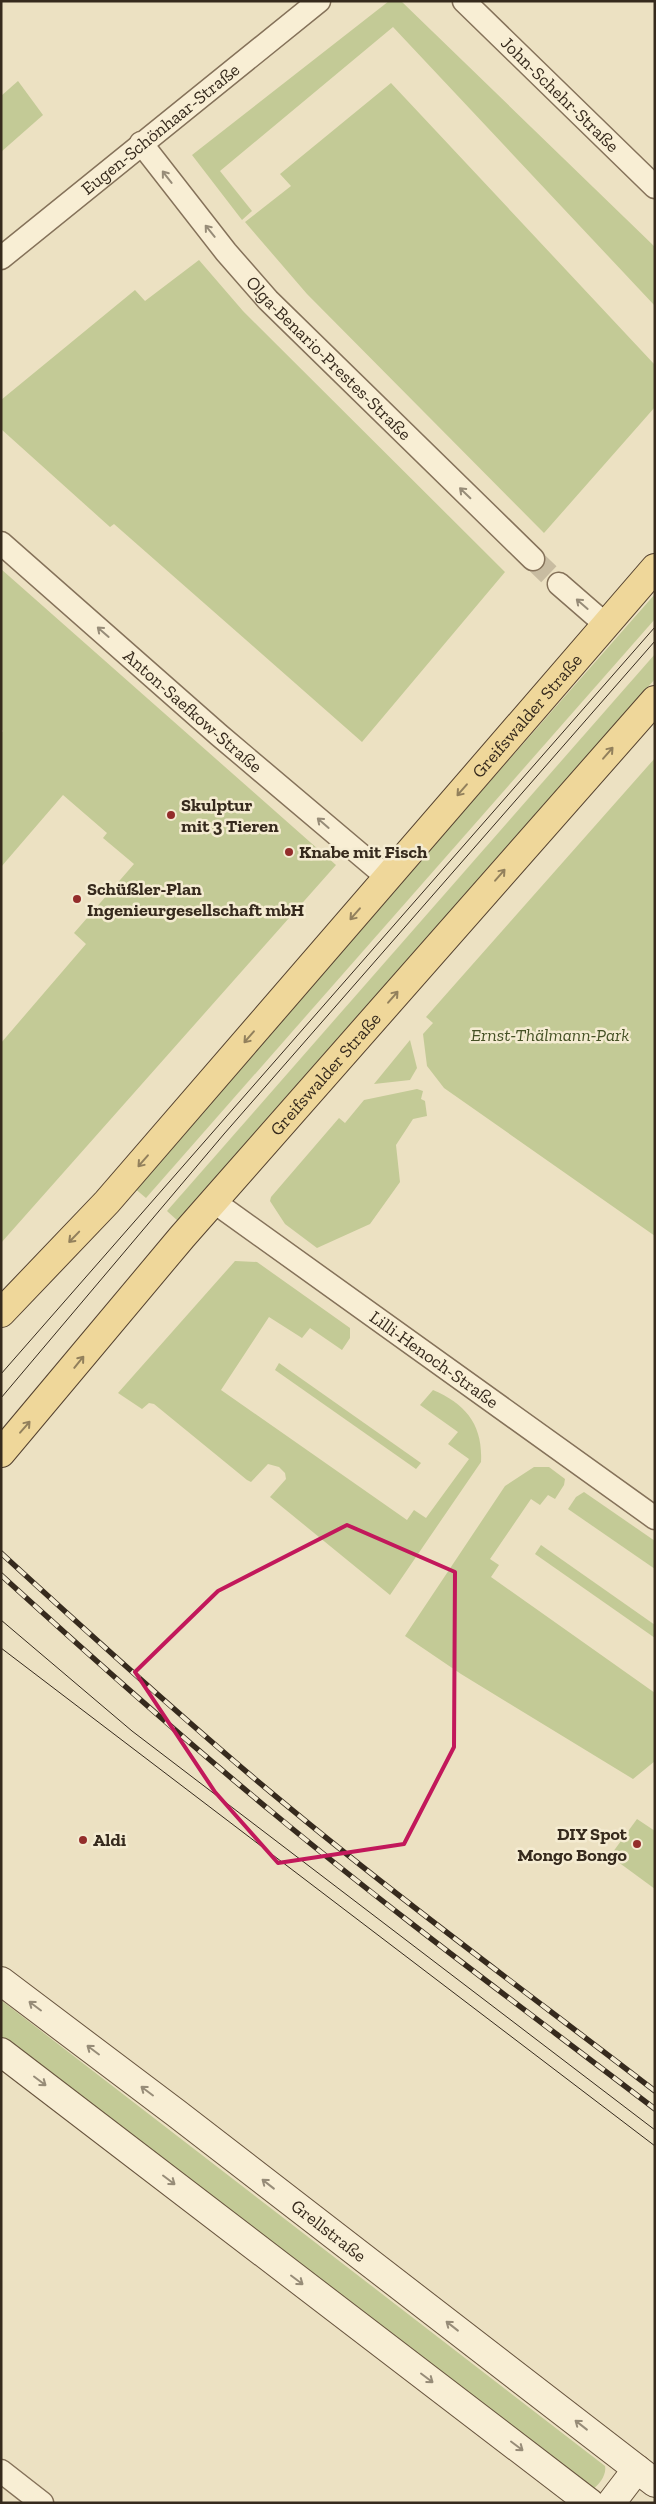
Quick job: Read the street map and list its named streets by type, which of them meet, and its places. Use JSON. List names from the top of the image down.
{
  "streets": {
    "main road": ["Greifswalder Straße"],
    "street": [
      "John-Schehr-Straße",
      "Eugen-Schönhaar-Straße",
      "Olga-Benario-Prestes-Straße",
      "Anton-Saefkow-Straße",
      "Lilli-Henoch-Straße",
      "Grellstraße"
    ]
  },
  "crossings": [
    ["Eugen-Schönhaar-Straße", "Olga-Benario-Prestes-Straße"],
    ["Anton-Saefkow-Straße", "Greifswalder Straße"],
    ["Greifswalder Straße", "Lilli-Henoch-Straße"]
  ],
  "one_way": ["Olga-Benario-Prestes-Straße", "Anton-Saefkow-Straße"],
  "parks": ["Ernst-Thälmann-Park"],
  "places": [
    "Skulptur mit 3 Tieren",
    "Knabe mit Fisch",
    "Schüßler-Plan Ingenieurgesellschaft mbH",
    "Aldi",
    "DIY Spot Mongo Bongo"
  ]
}
